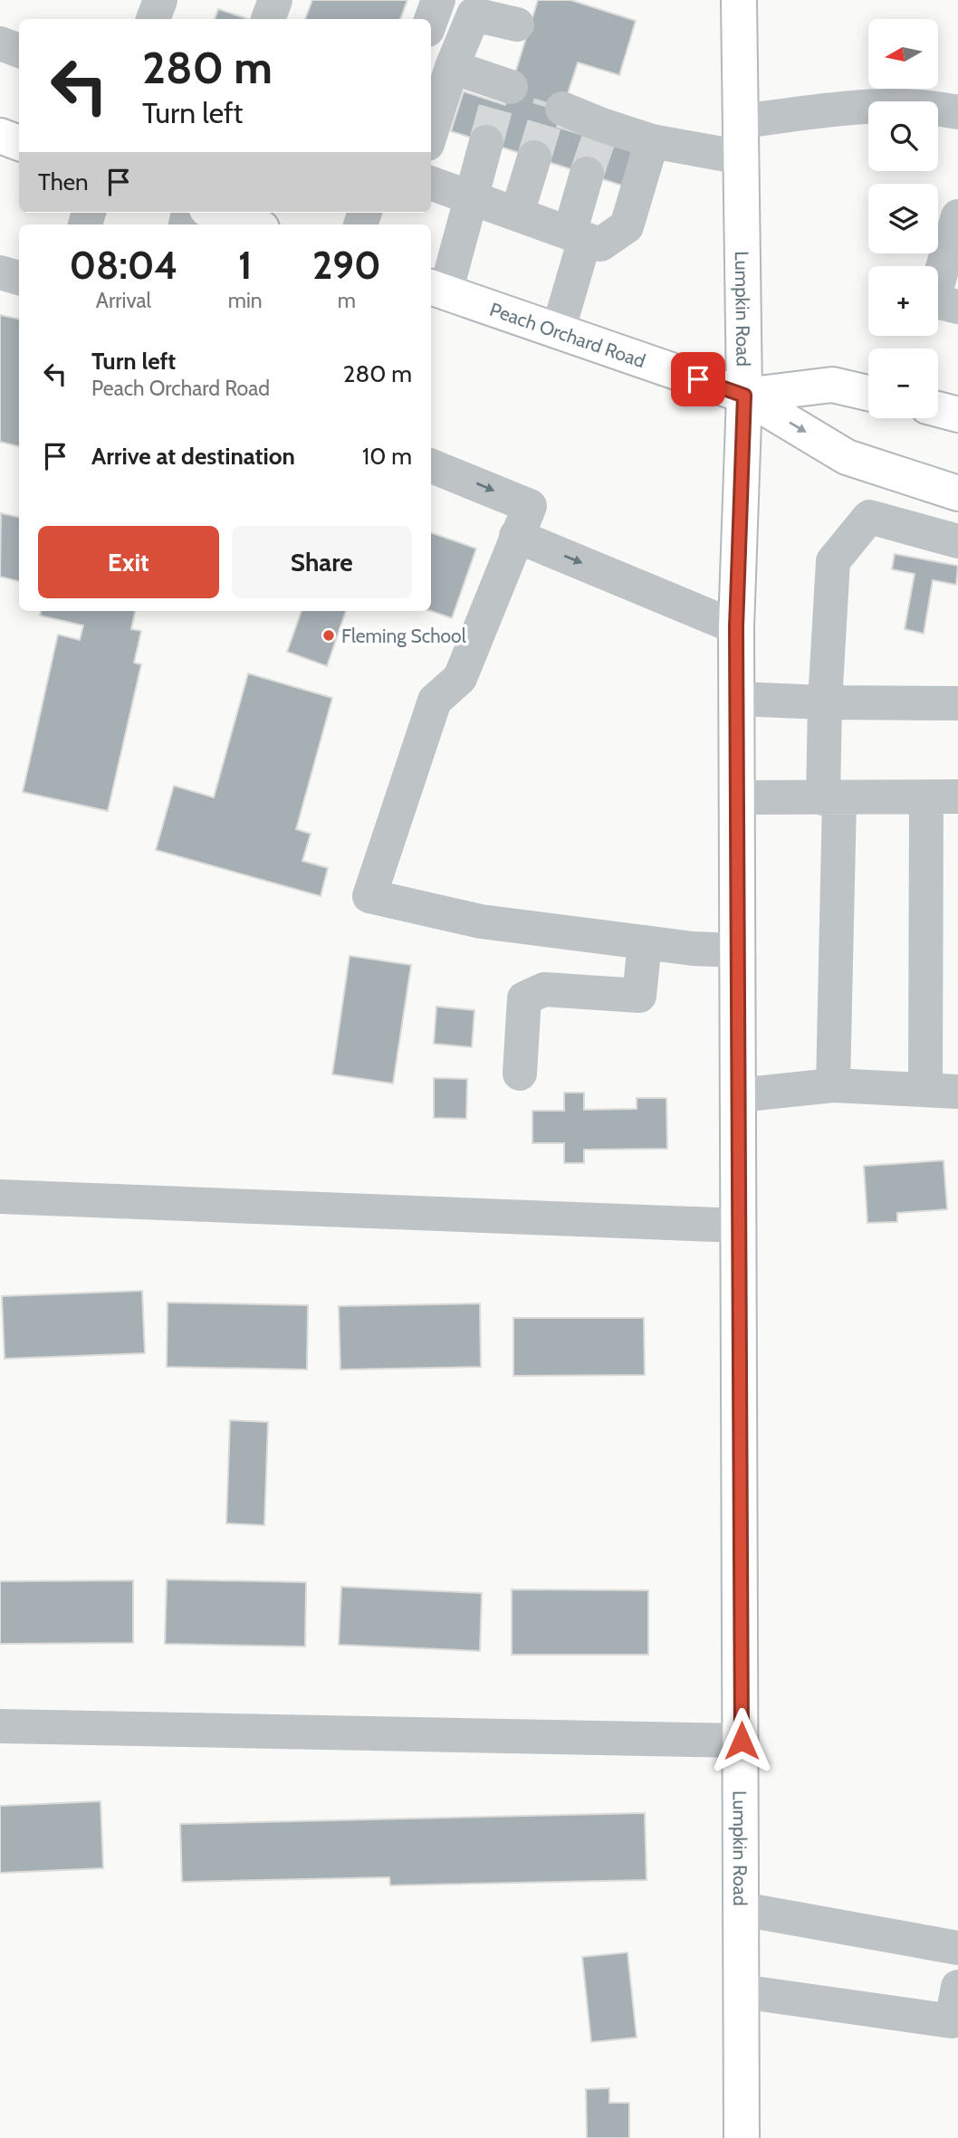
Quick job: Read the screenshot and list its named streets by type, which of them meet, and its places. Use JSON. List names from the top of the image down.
{
  "streets": {
    "main road": ["Lumpkin Road", "Peach Orchard Road"]
  },
  "crossings": [
    ["Lumpkin Road", "Peach Orchard Road"]
  ],
  "places": ["Fleming School"],
  "north": "left",
  "page": {
    "map_buttons": ["+", "−"],
    "turn": ["280 m", "Turn left"],
    "then": "Then",
    "eta": [
      "08:04",
      "Arrival",
      "1",
      "min",
      "290",
      "m"
    ],
    "list": [
      {
        "name": "Turn left",
        "note": "Peach Orchard Road",
        "value": "280 m"
      },
      {
        "name": "Arrive at destination",
        "value": "10 m"
      }
    ],
    "buttons": ["Exit", "Share"]
  }
}
